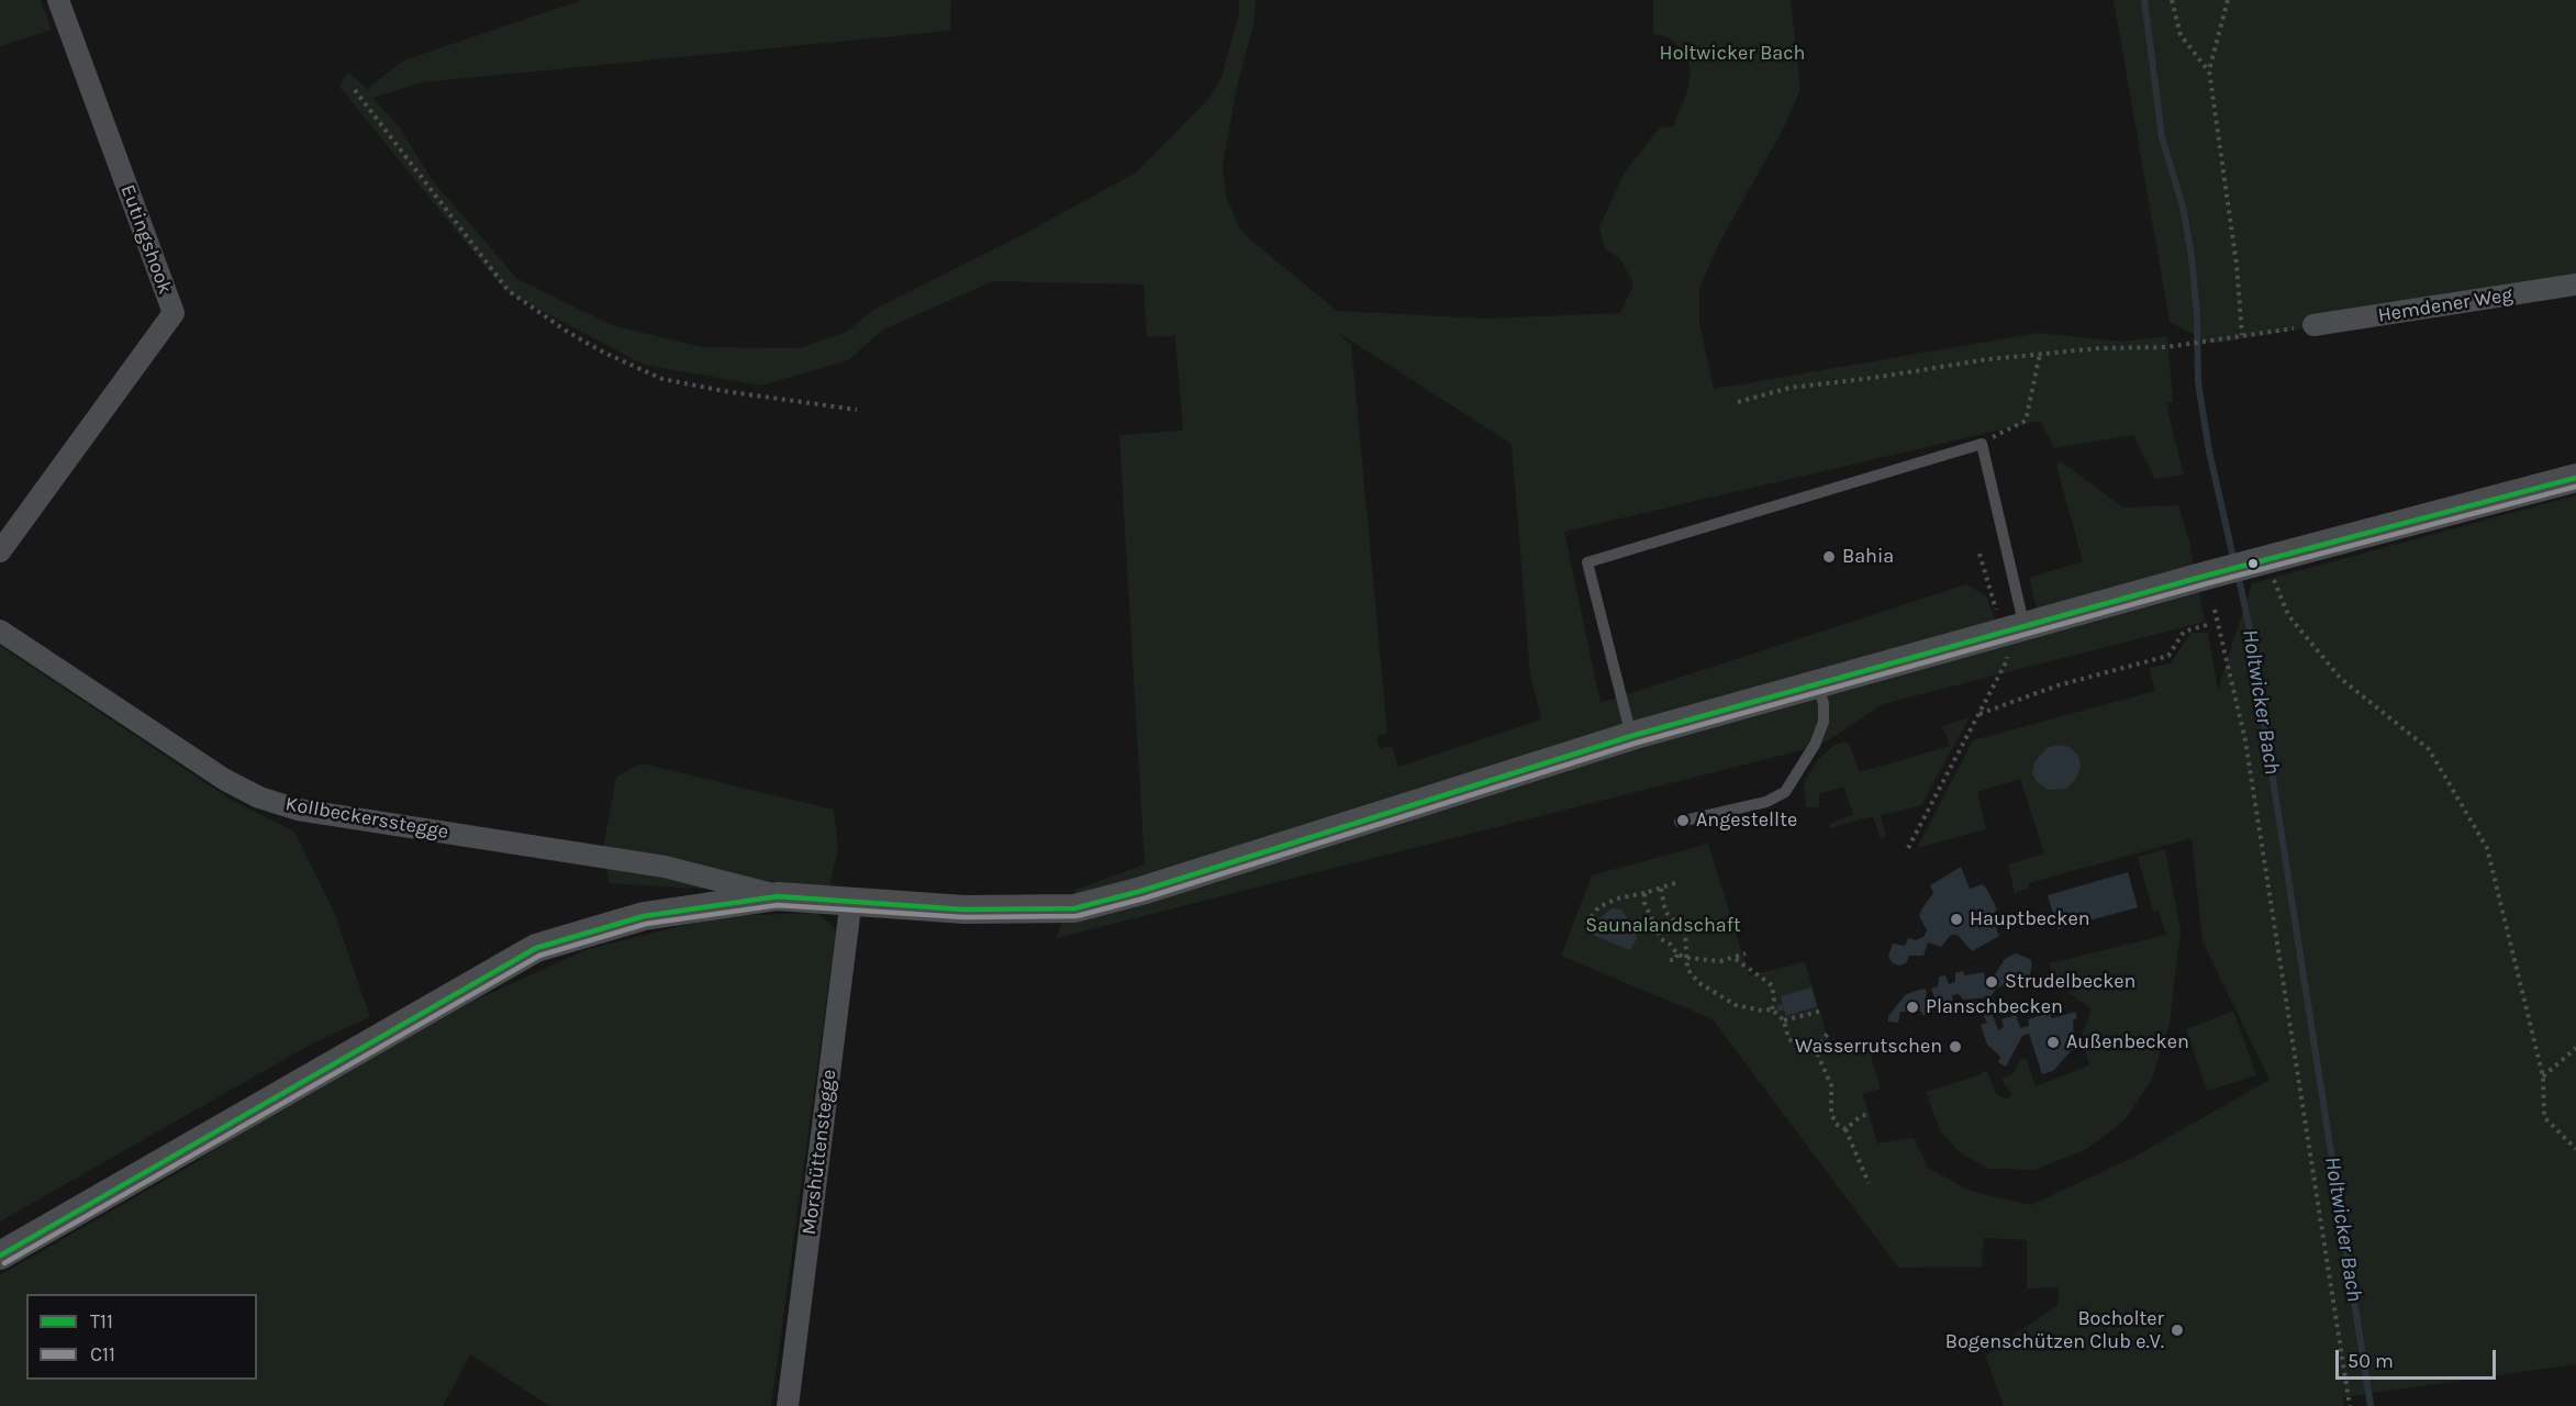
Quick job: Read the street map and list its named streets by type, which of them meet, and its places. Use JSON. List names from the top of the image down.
{
  "streets": {
    "street": [
      "Eutingshook",
      "Hemdener Weg",
      "Kollbeckersstegge",
      "Morshüttenstegge"
    ]
  },
  "water": ["Holtwicker Bach"],
  "parks": ["Holtwicker Bach", "Saunalandschaft"],
  "places": [
    "Bahia",
    "Angestellte",
    "Hauptbecken",
    "Strudelbecken",
    "Planschbecken",
    "Außenbecken",
    "Wasserrutschen",
    "Bocholter Bogenschützen Club e.V."
  ],
  "lines": ["transit line T11", "transit line C11"],
  "legend": ["T11", "C11"],
  "scale_bar": "50 m"
}
